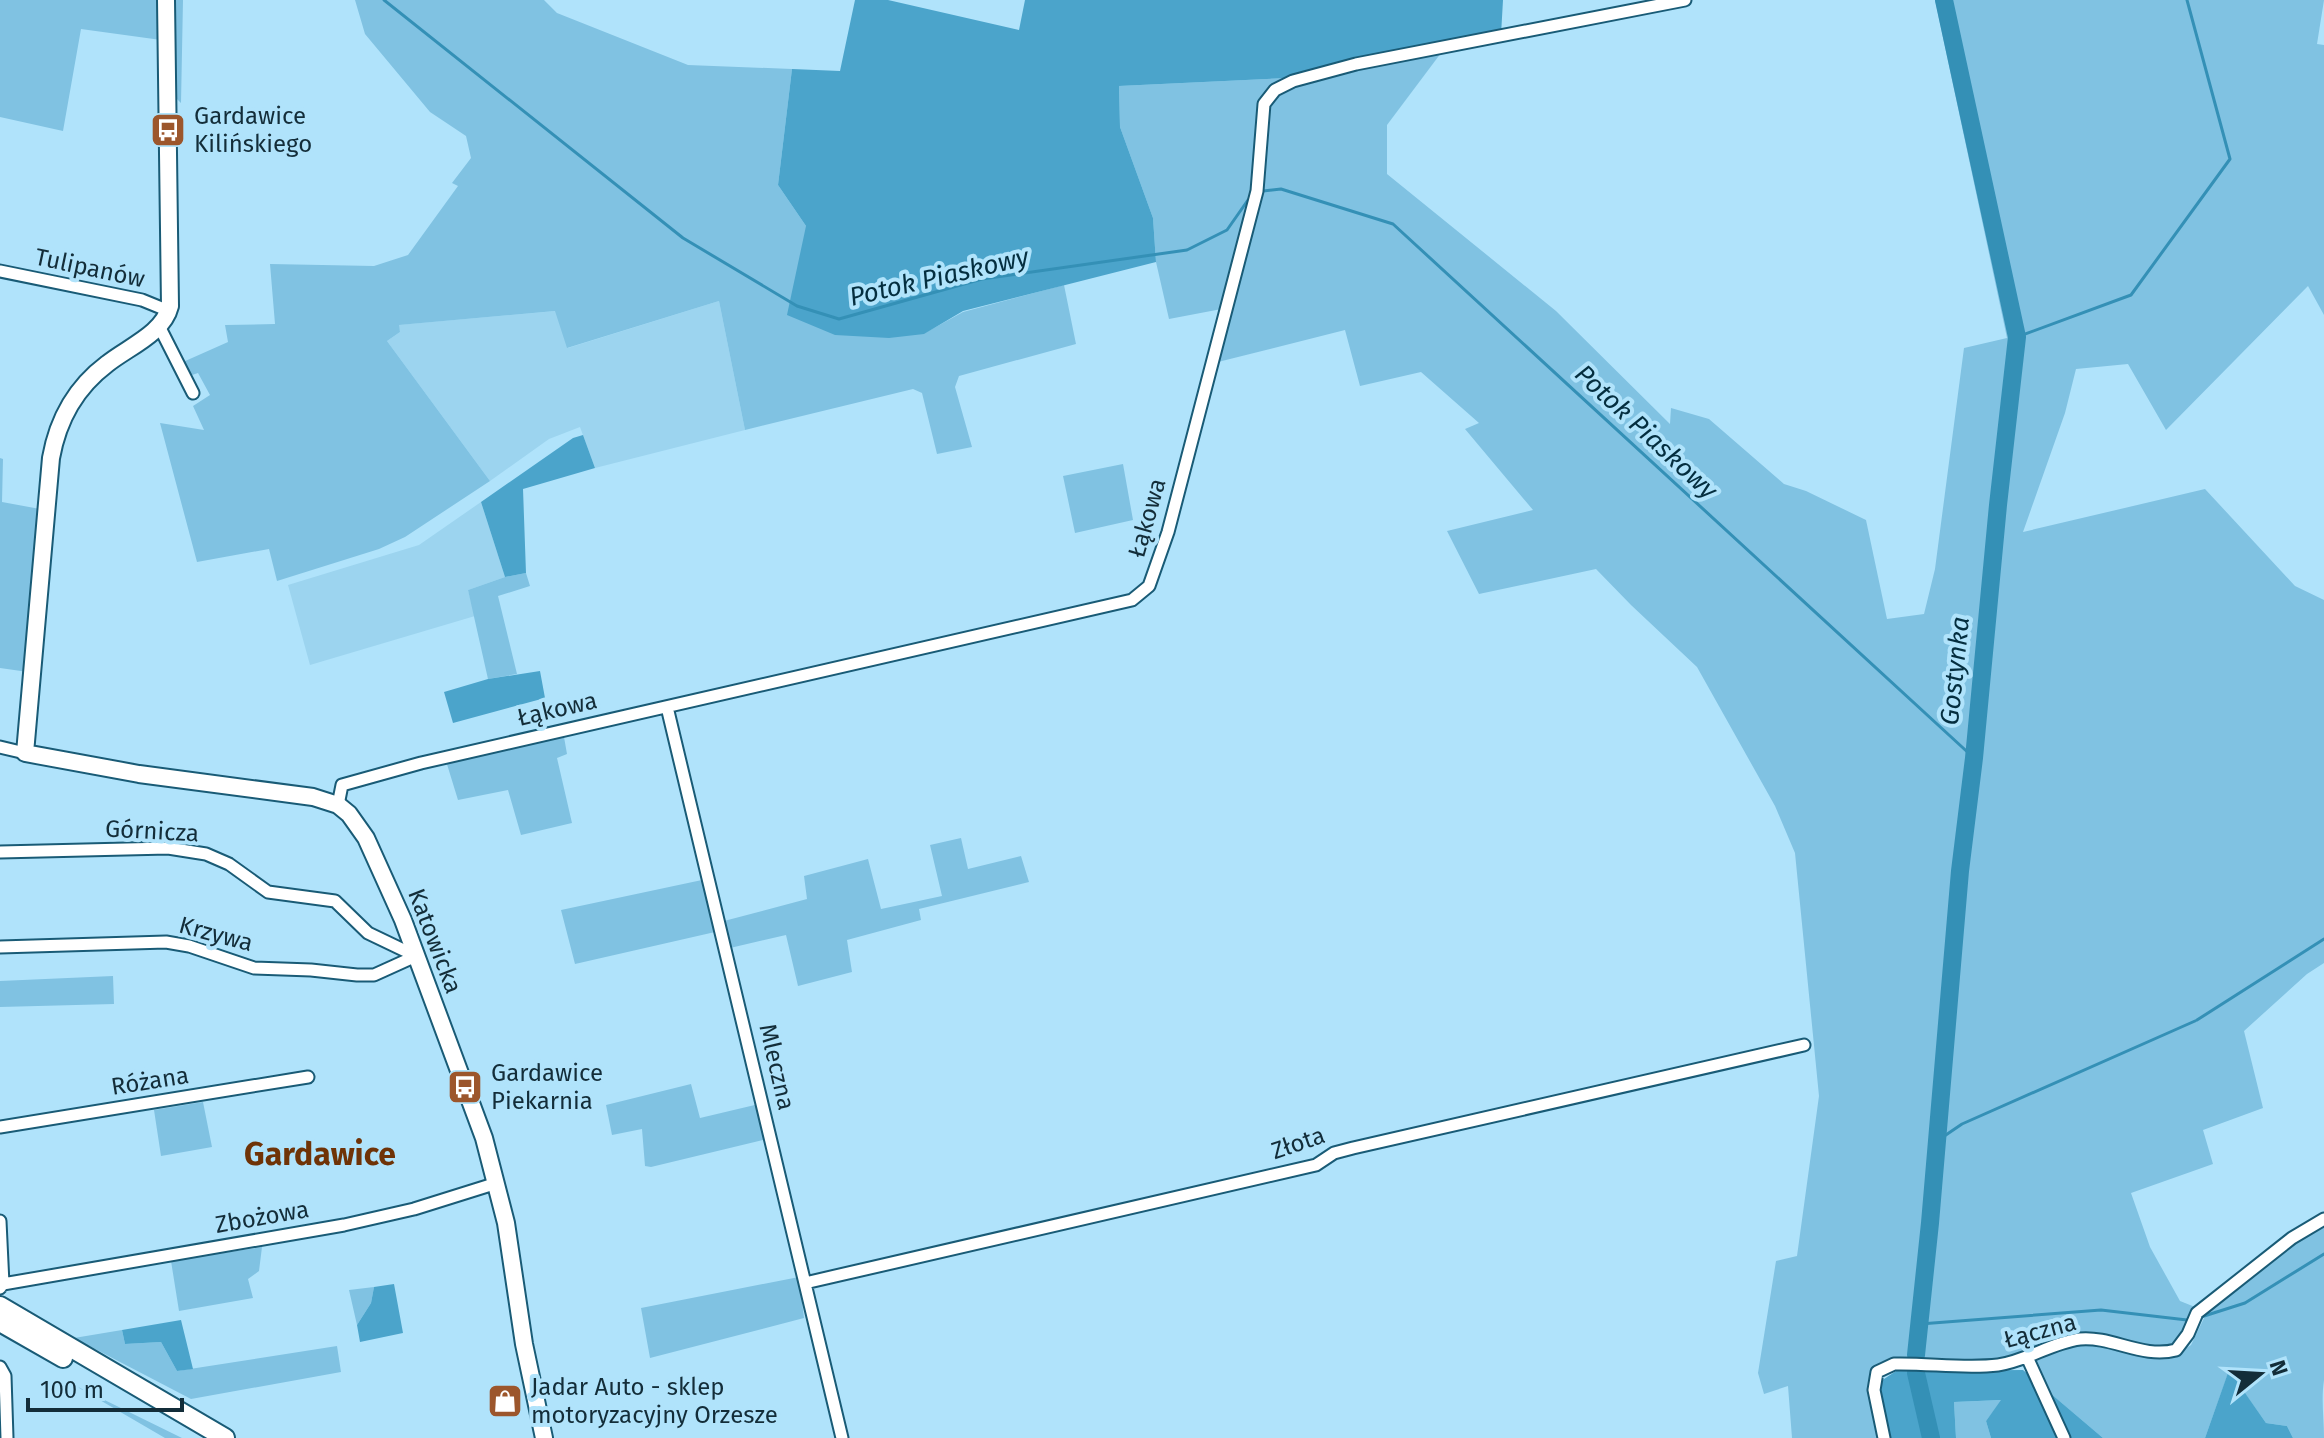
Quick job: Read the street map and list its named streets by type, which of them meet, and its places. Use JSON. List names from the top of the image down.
{
  "streets": {
    "street": [
      "Tulipanów",
      "Łąkowa",
      "Górnicza",
      "Krzywa",
      "Katowicka",
      "Mleczna",
      "Różana",
      "Złota",
      "Zbożowa",
      "Łączna"
    ]
  },
  "crossings": [
    ["Łąkowa", "Katowicka"],
    ["Łąkowa", "Mleczna"],
    ["Górnicza", "Krzywa"],
    ["Górnicza", "Katowicka"],
    ["Krzywa", "Katowicka"],
    ["Katowicka", "Zbożowa"],
    ["Mleczna", "Złota"]
  ],
  "districts": ["Gardawice"],
  "water": ["Potok Piaskowy", "Gostynka"],
  "places": {
    "bus stop": ["Gardawice Kilińskiego", "Gardawice Piekarnia"],
    "shop": ["Jadar Auto - sklep motoryzacyjny Orzesze"]
  },
  "scale_bar": "100 m",
  "north": "right"
}
